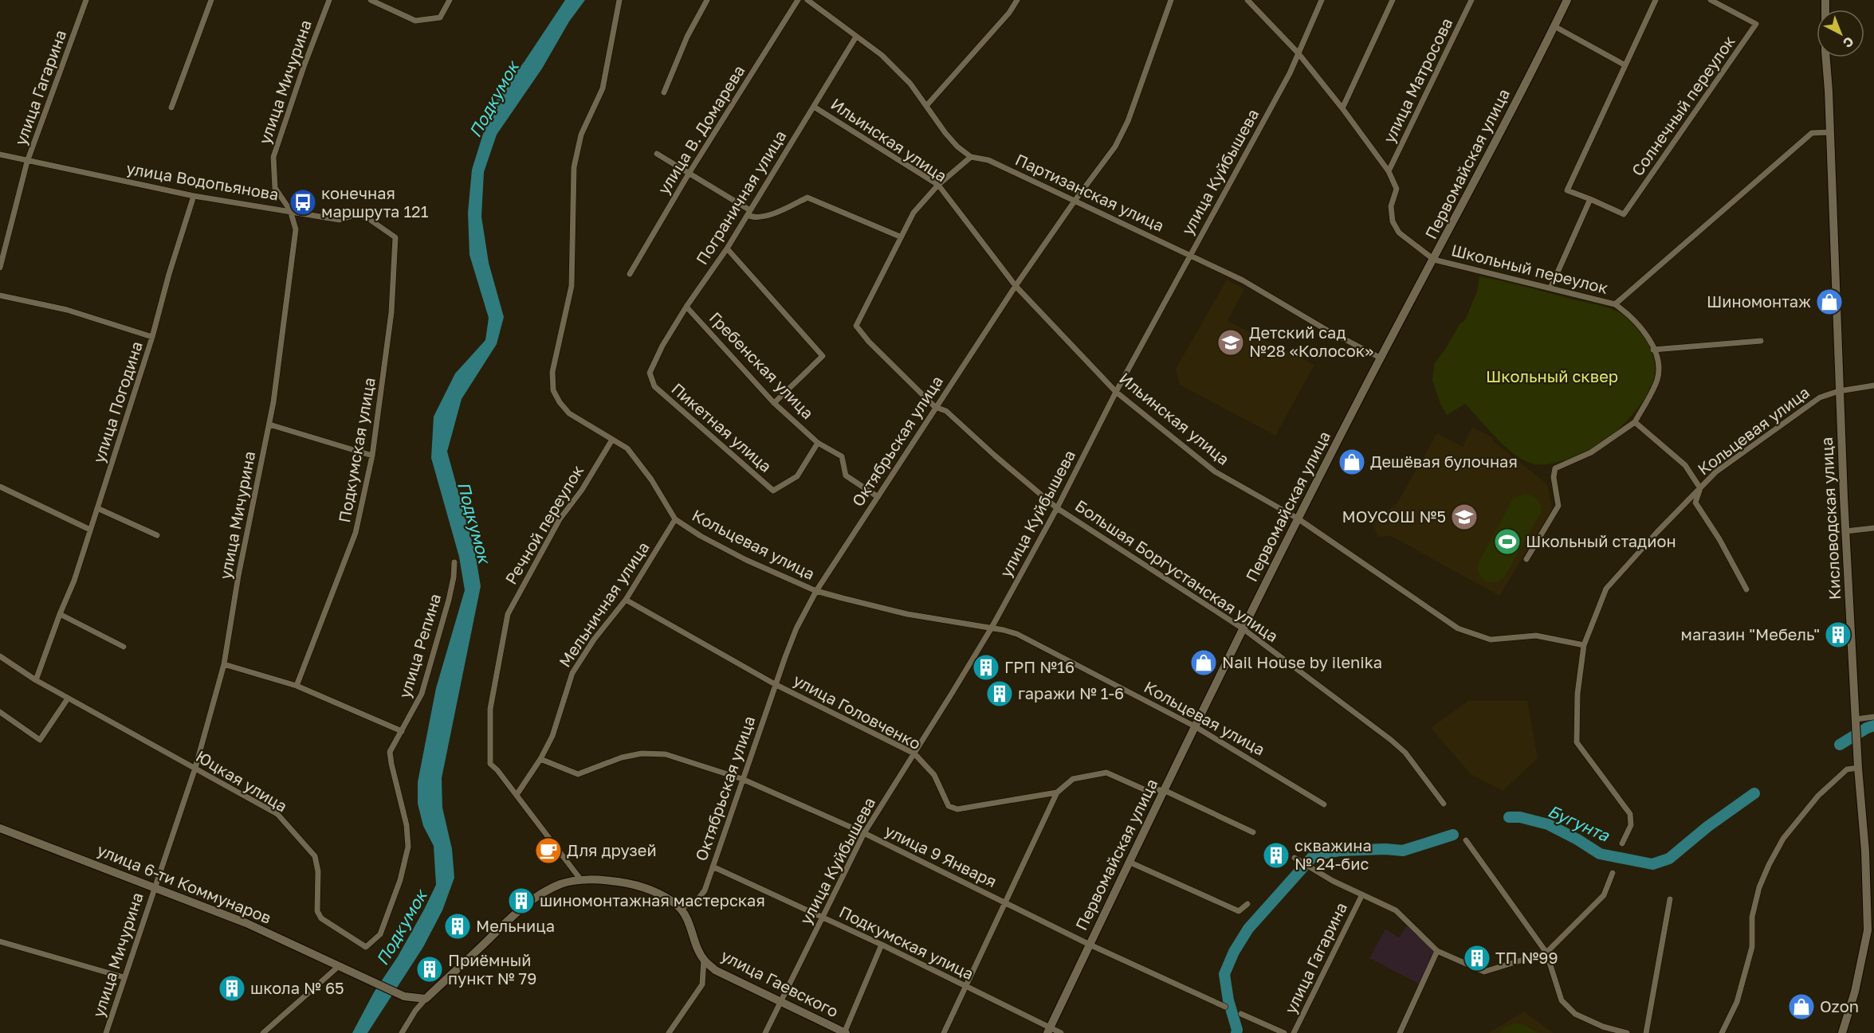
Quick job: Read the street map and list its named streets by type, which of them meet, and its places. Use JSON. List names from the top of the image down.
{
  "streets": {
    "main road": [
      "Первомайская улица",
      "Кисловодская улица",
      "улица 6-ти Коммунаров",
      "улица Гаевского"
    ],
    "street": [
      "улица Матросова",
      "улица Мичурина",
      "улица Гагарина",
      "Солнечный переулок",
      "улица В. Домарева",
      "Ильинская улица",
      "улица Куйбышева",
      "улица Водопьянова",
      "Партизанская улица",
      "Пограничная улица",
      "Школьный переулок",
      "Гребенская улица",
      "улица Погодина",
      "Пикетная улица",
      "Кольцевая улица",
      "Октябрьская улица",
      "Подкумская улица",
      "Речной переулок",
      "Большая Боргустанская улица",
      "Мельничная улица",
      "улица Репина",
      "улица Головченко",
      "Юцкая улица",
      "улица 9 Января"
    ]
  },
  "crossings": [
    ["улица Матросова", "Школьный переулок"],
    ["улица Мичурина", "улица Водопьянова"],
    ["улица Мичурина", "Юцкая улица"],
    ["улица Мичурина", "улица 6-ти Коммунаров"],
    ["улица Гагарина", "улица Водопьянова"],
    ["Ильинская улица", "Первомайская улица"],
    ["Ильинская улица", "улица Куйбышева"],
    ["Ильинская улица", "Пограничная улица"],
    ["Ильинская улица", "Кольцевая улица"],
    ["Ильинская улица", "Октябрьская улица"],
    ["Ильинская улица", "Большая Боргустанская улица"],
    ["Первомайская улица", "Партизанская улица"],
    ["Первомайская улица", "Школьный переулок"],
    ["Первомайская улица", "Кольцевая улица"],
    ["Первомайская улица", "Подкумская улица"],
    ["Первомайская улица", "Большая Боргустанская улица"],
    ["Первомайская улица", "улица Головченко"],
    ["Первомайская улица", "улица 9 Января"],
    ["улица Куйбышева", "Партизанская улица"],
    ["улица Куйбышева", "Школьный переулок"],
    ["улица Куйбышева", "Кольцевая улица"],
    ["улица Куйбышева", "Подкумская улица"],
    ["улица Куйбышева", "Большая Боргустанская улица"],
    ["улица Куйбышева", "улица Головченко"],
    ["улица Куйбышева", "улица 9 Января"],
    ["улица Куйбышева", "улица Гаевского"],
    ["улица Водопьянова", "улица Погодина"],
    ["улица Водопьянова", "Подкумская улица"],
    ["Партизанская улица", "Пограничная улица"],
    ["Партизанская улица", "Октябрьская улица"],
    ["Партизанская улица", "Большая Боргустанская улица"],
    ["Пограничная улица", "Гребенская улица"],
    ["Пограничная улица", "Пикетная улица"],
    ["Школьный переулок", "Кисловодская улица"],
    ["Гребенская улица", "Пикетная улица"],
    ["Гребенская улица", "Октябрьская улица"],
    ["улица Погодина", "Юцкая улица"],
    ["Кольцевая улица", "Октябрьская улица"],
    ["Кольцевая улица", "Кисловодская улица"],
    ["Кольцевая улица", "Речной переулок"],
    ["Кольцевая улица", "Мельничная улица"],
    ["Октябрьская улица", "Подкумская улица"],
    ["Октябрьская улица", "Большая Боргустанская улица"],
    ["Октябрьская улица", "улица Головченко"],
    ["Октябрьская улица", "улица 9 Января"],
    ["Октябрьская улица", "улица Гаевского"],
    ["Речной переулок", "улица Гаевского"],
    ["Мельничная улица", "улица Головченко"],
    ["Мельничная улица", "улица 9 Января"],
    ["улица Репина", "Юцкая улица"],
    ["улица 6-ти Коммунаров", "улица Гаевского"]
  ],
  "water": ["Подкумок", "Бугунта"],
  "parks": ["Школьный сквер"],
  "places": {
    "bus stop": ["конечная маршрута 121"],
    "shop": [
      "Шиномонтаж",
      "Дешёвая булочная",
      "Nail House by ilenika",
      "Ozon"
    ],
    "school or university": ["Детский сад №28 «Колосок»", "МОУСОШ №5"],
    "sports": ["Школьный стадион"],
    "building": [
      "магазин \"Мебель\"",
      "ГРП №16",
      "гаражи № 1-6",
      "скважина № 24-бис",
      "шиномонтажная мастерская",
      "Мельница",
      "ТП №99",
      "Приёмный пункт № 79",
      "школа № 65"
    ],
    "cafe": ["Для друзей"]
  },
  "north": "bottom right"
}
